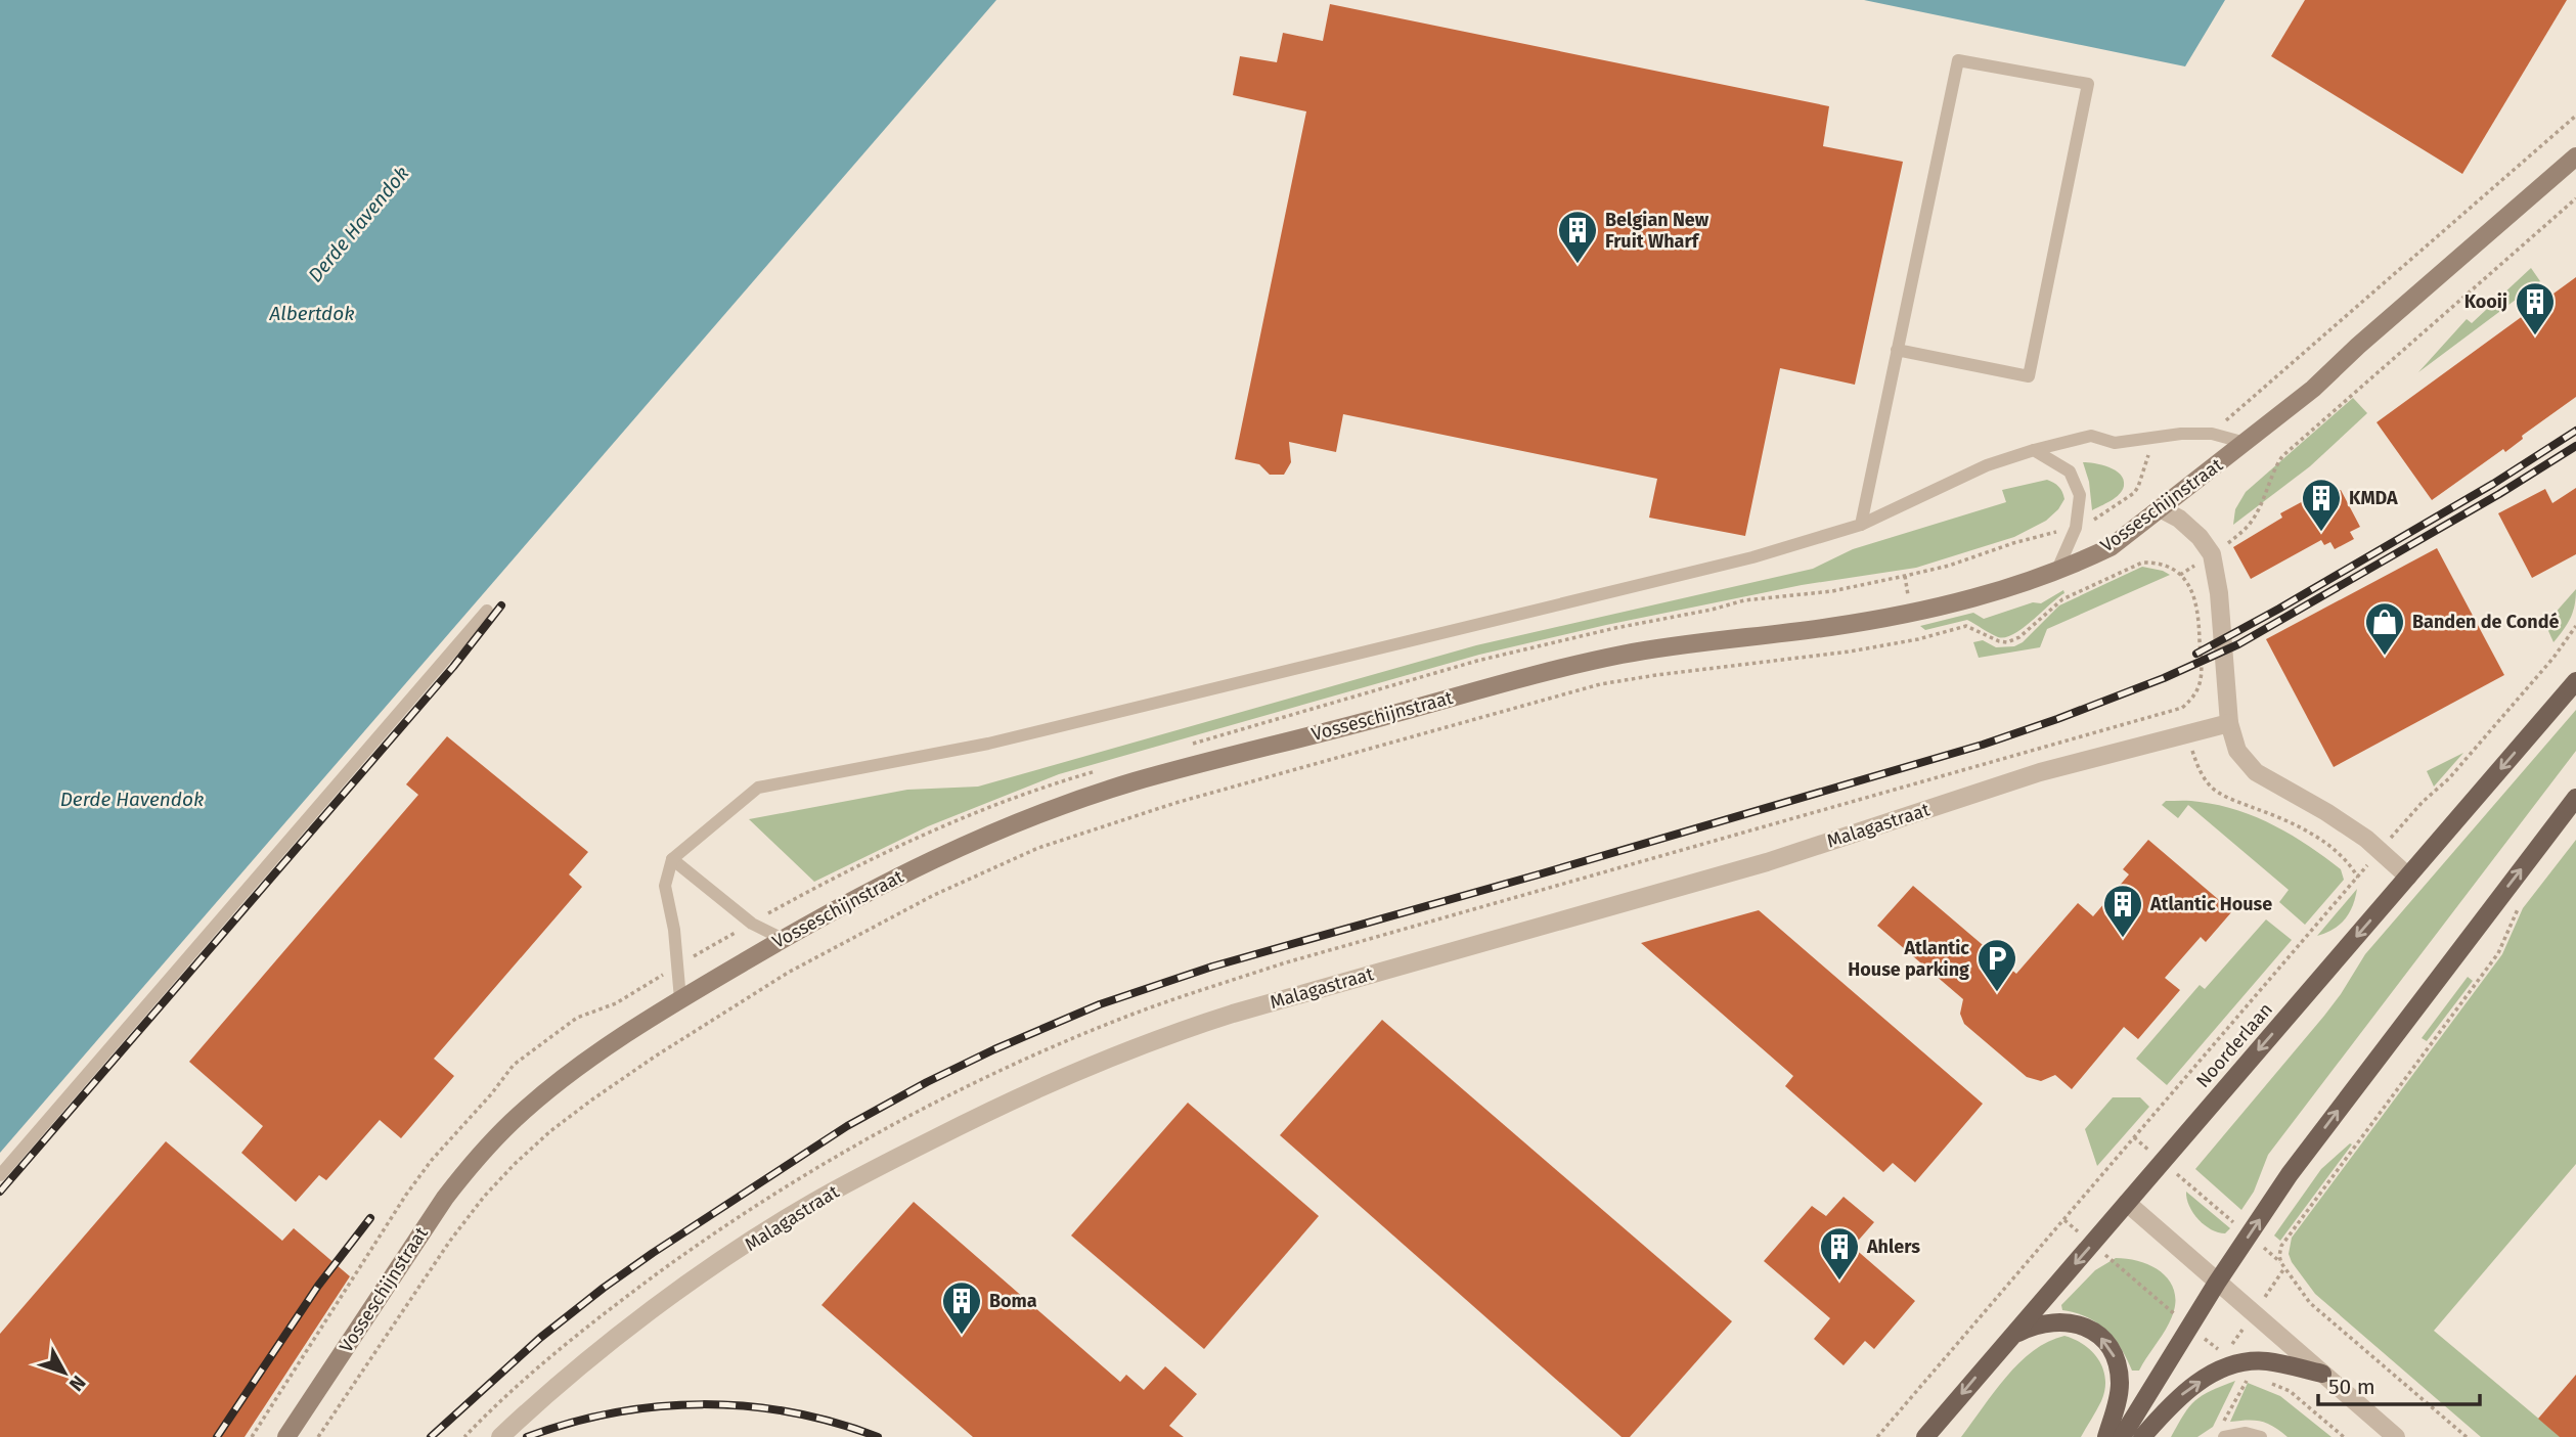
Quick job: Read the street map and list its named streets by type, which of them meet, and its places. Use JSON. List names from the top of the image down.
{
  "streets": {
    "main road": ["Noorderlaan"],
    "street": ["Vosseschijnstraat", "Malagastraat"]
  },
  "water": ["Derde Havendok", "Albertdok"],
  "places": {
    "building": [
      "Belgian New Fruit Wharf",
      "Kooij",
      "KMDA",
      "Atlantic House",
      "Ahlers",
      "Boma"
    ],
    "shop": ["Banden de Condé"],
    "parking": ["Atlantic House parking"]
  },
  "scale_bar": "50 m",
  "north": "bottom right"
}
